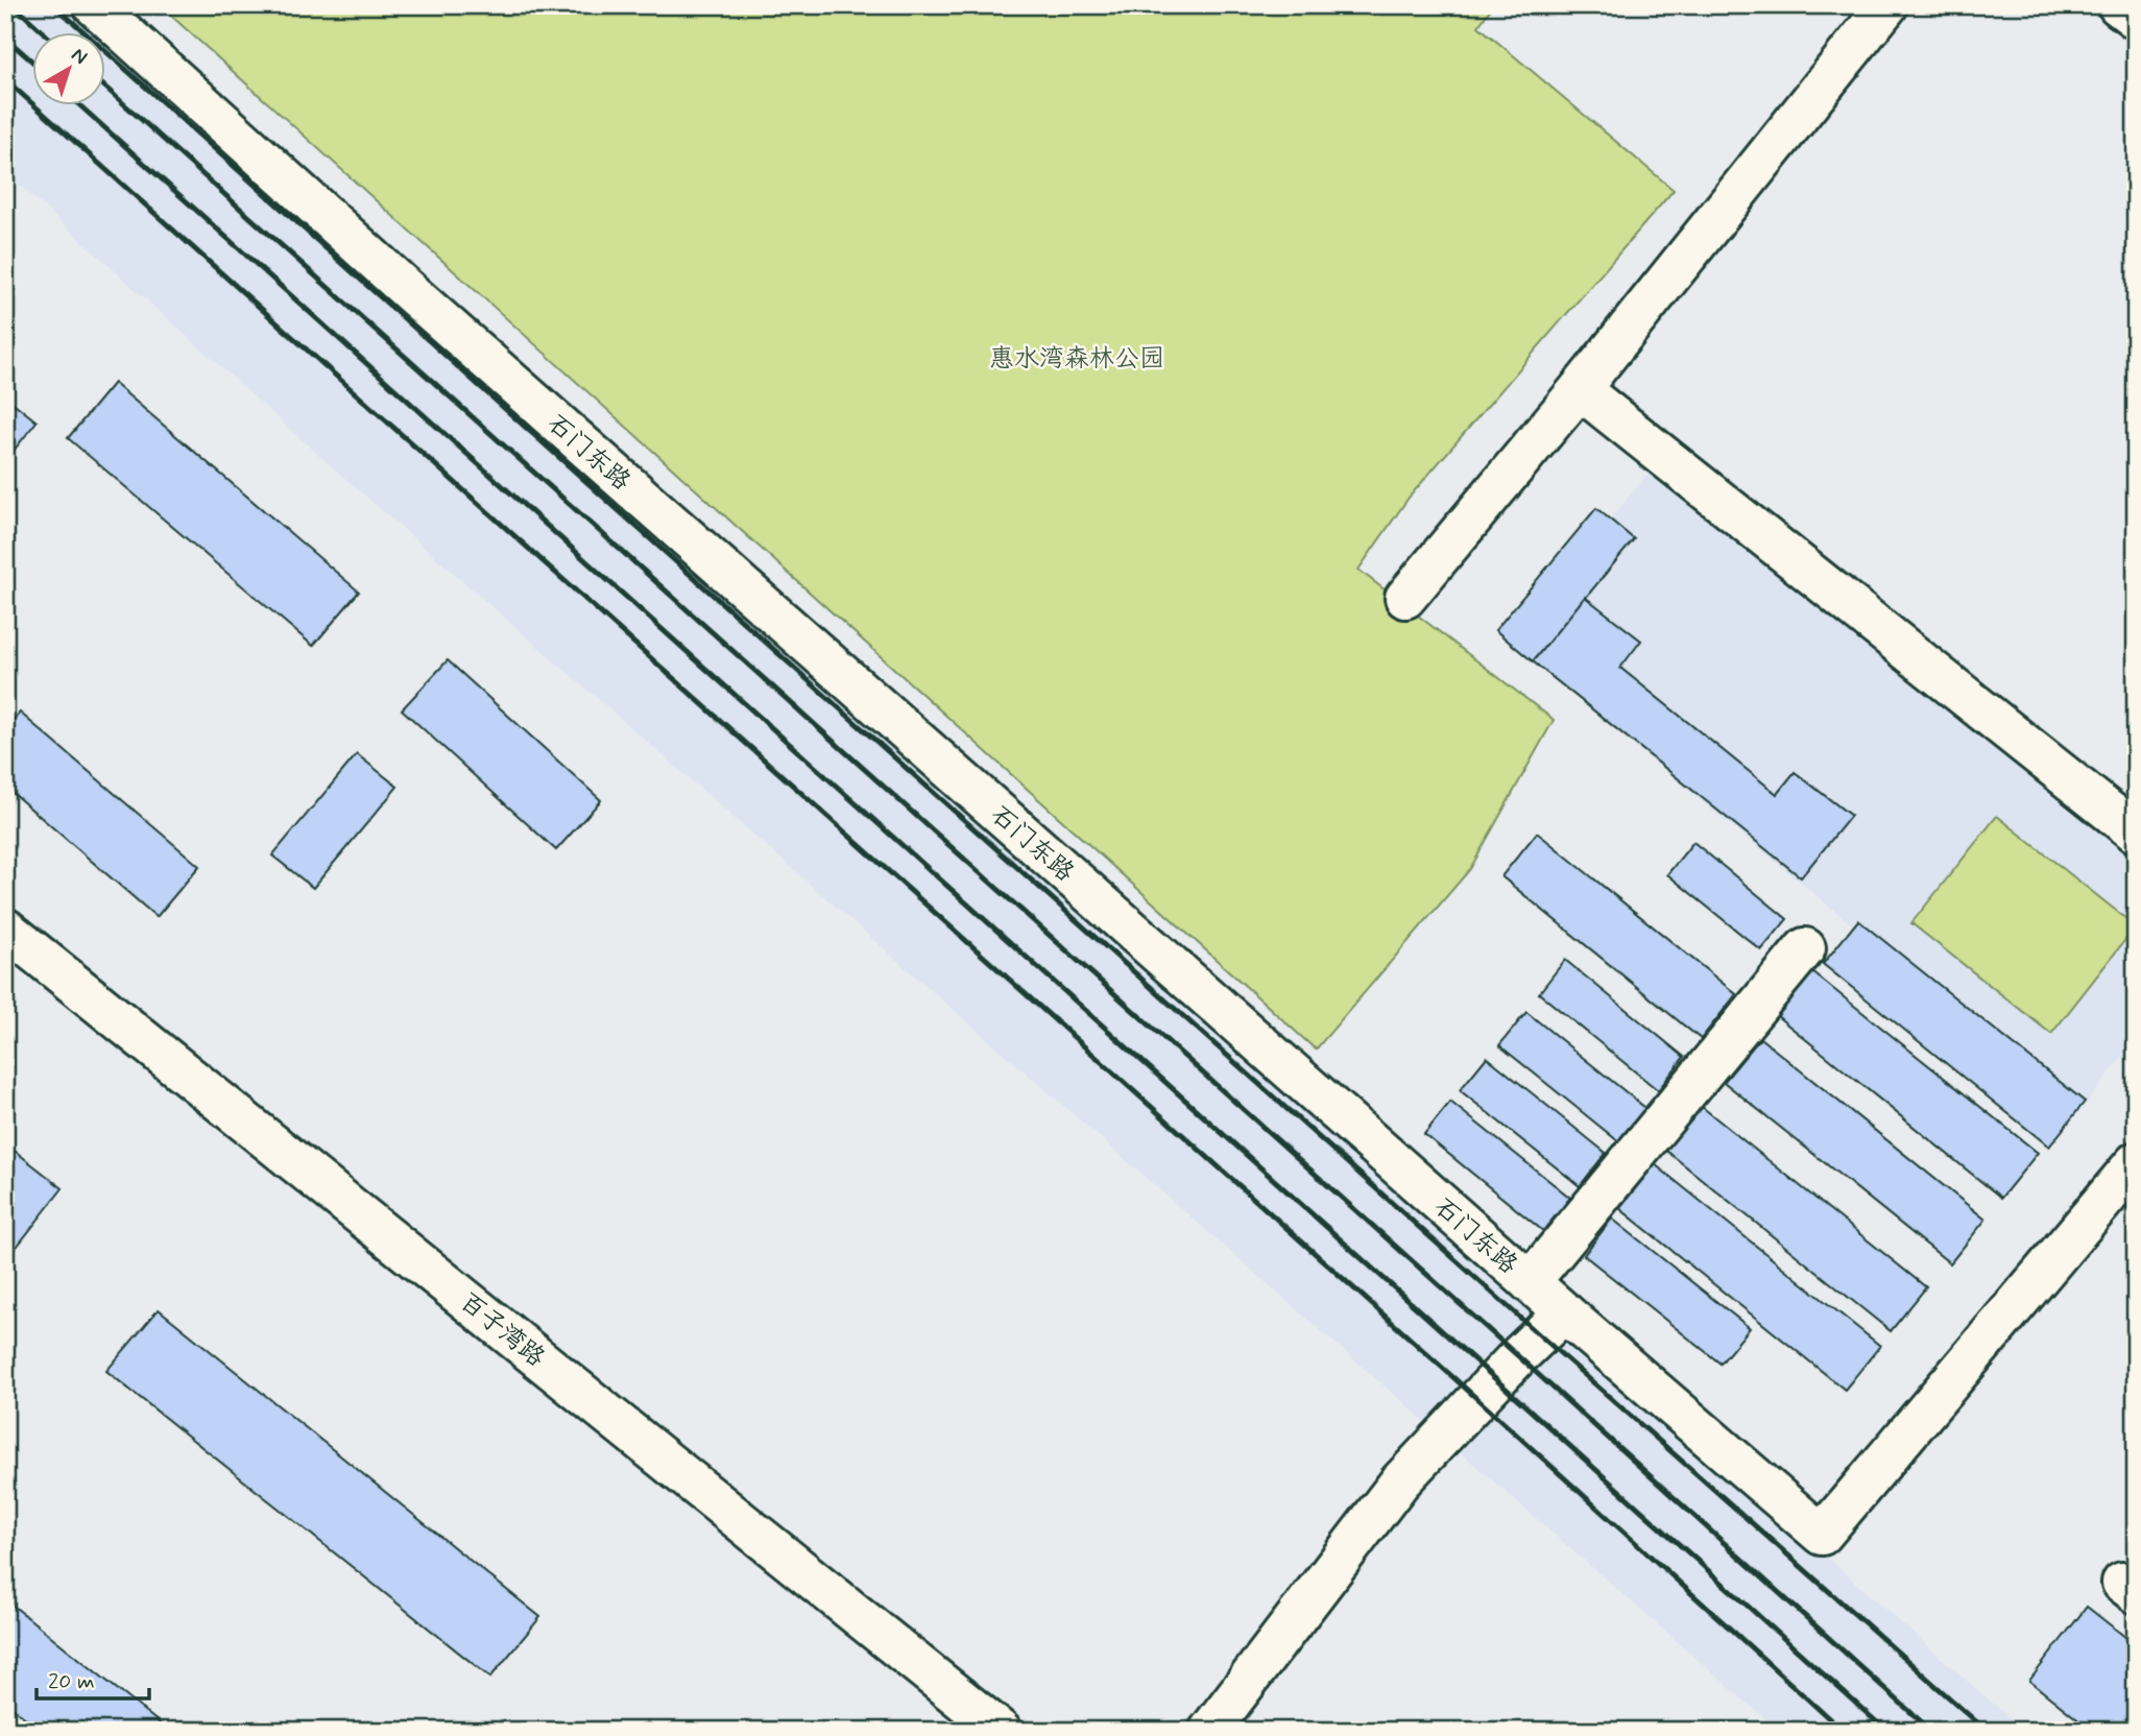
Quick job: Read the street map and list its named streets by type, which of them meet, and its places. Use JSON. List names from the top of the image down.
{
  "streets": {
    "street": ["石门东路", "百子湾路"]
  },
  "parks": ["惠水湾森林公园"],
  "scale_bar": "20 m",
  "north": "top right"
}
